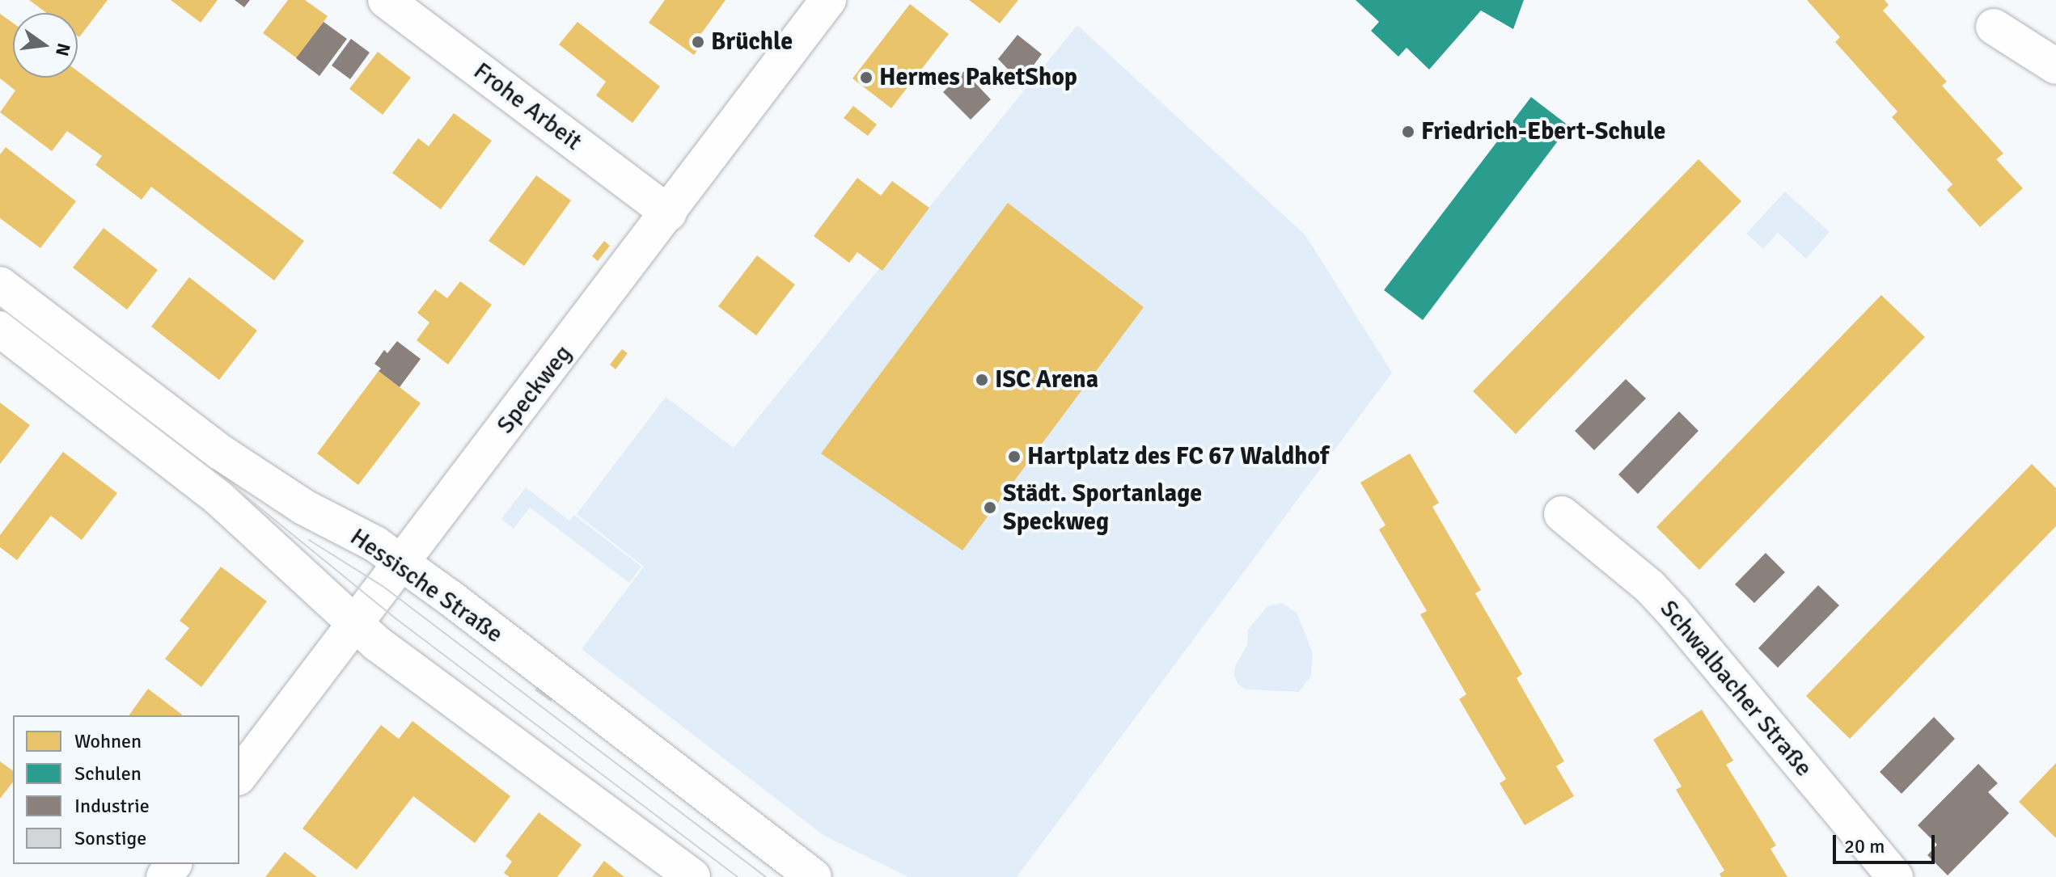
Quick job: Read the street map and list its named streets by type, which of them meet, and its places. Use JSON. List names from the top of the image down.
{
  "streets": {
    "street": [
      "Frohe Arbeit",
      "Speckweg",
      "Hessische Straße",
      "Schwalbacher Straße"
    ]
  },
  "crossings": [
    ["Frohe Arbeit", "Speckweg"],
    ["Speckweg", "Hessische Straße"]
  ],
  "places": [
    "Brüchle",
    "Hermes PaketShop",
    "Friedrich-Ebert-Schule",
    "ISC Arena",
    "Hartplatz des FC 67 Waldhof",
    "Städt. Sportanlage Speckweg"
  ],
  "legend": [
    "Wohnen",
    "Schulen",
    "Industrie",
    "Sonstige"
  ],
  "scale_bar": "20 m",
  "north": "right"
}
